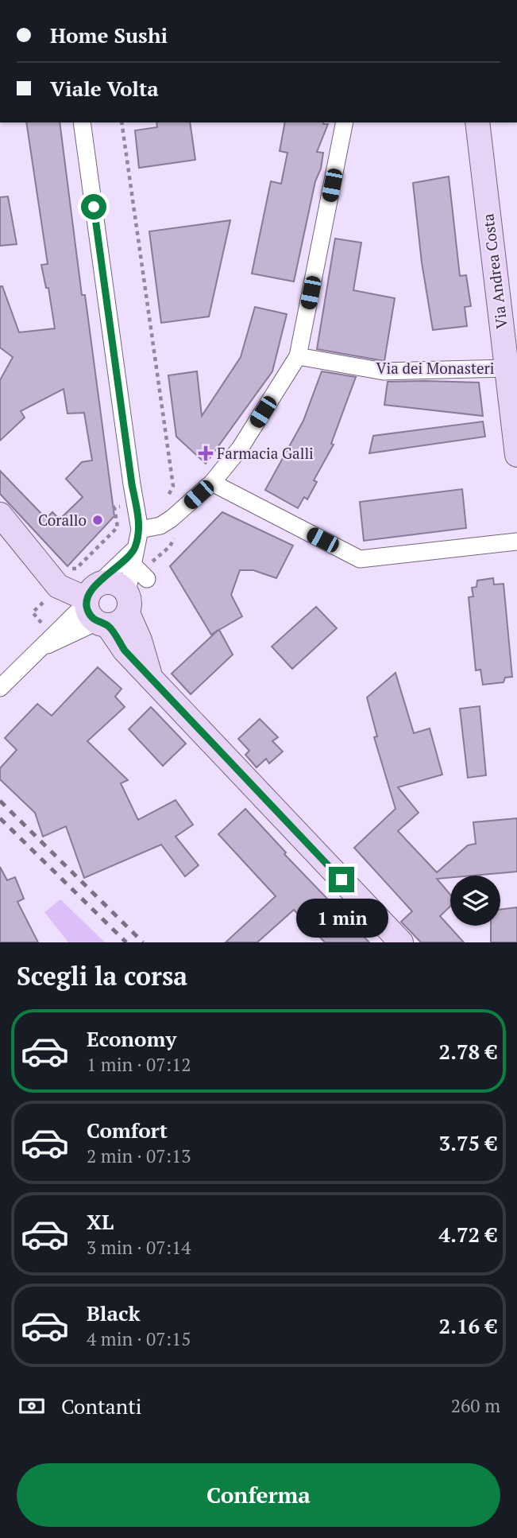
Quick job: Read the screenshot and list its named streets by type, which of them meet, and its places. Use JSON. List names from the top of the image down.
{
  "streets": {
    "street": ["Via Andrea Costa", "Via dei Monasteri"]
  },
  "crossings": [
    ["Via Andrea Costa", "Via dei Monasteri"]
  ],
  "places": {
    "health": ["Farmacia Galli"],
    "other": ["Corallo"]
  },
  "page": {
    "banner": ["Home Sushi", "Viale Volta"],
    "bubble": "1 min",
    "heading": "Scegli la corsa",
    "list": [
      {
        "name": "Economy",
        "note": "1 min · 07:12",
        "value": "2.78 €"
      },
      {
        "name": "Comfort",
        "note": "2 min · 07:13",
        "value": "3.75 €"
      },
      {
        "name": "XL",
        "note": "3 min · 07:14",
        "value": "4.72 €"
      },
      {
        "name": "Black",
        "note": "4 min · 07:15",
        "value": "2.16 €"
      }
    ],
    "pay": ["Contanti", "260 m"],
    "buttons": "Conferma"
  }
}
